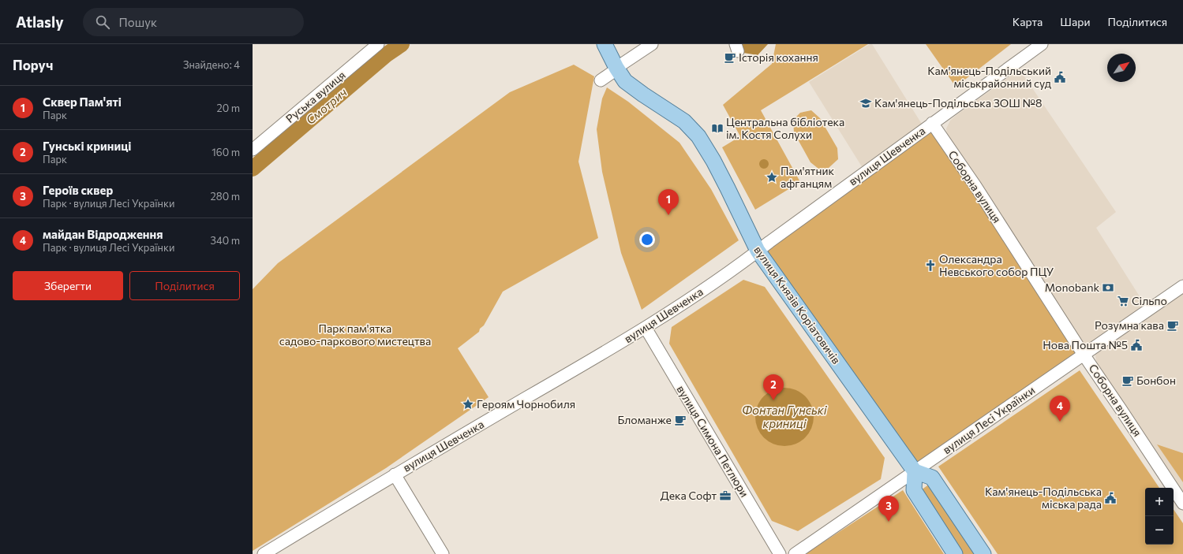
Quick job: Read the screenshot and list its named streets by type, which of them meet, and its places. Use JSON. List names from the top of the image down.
{
  "streets": {
    "main road": ["вулиця Князів Коріатовичів"],
    "street": [
      "Руська вулиця",
      "вулиця Шевченка",
      "Соборна вулиця",
      "вулиця Лесі Українки",
      "вулиця Симона Петлюри"
    ]
  },
  "crossings": [
    ["вулиця Шевченка", "Соборна вулиця"],
    ["вулиця Шевченка", "вулиця Князів Коріатовичів"],
    ["вулиця Шевченка", "вулиця Симона Петлюри"],
    ["Соборна вулиця", "вулиця Лесі Українки"],
    ["вулиця Князів Коріатовичів", "вулиця Лесі Українки"]
  ],
  "water": ["Смотрич", "Фонтан Гунські криниці"],
  "parks": ["Парк пам'ятка садово-паркового мистецтва"],
  "places": {
    "cafe": [
      "Історія кохання",
      "Розумна кава",
      "Бонбон",
      "Бломанже"
    ],
    "public building": ["Кам'янець-Подільський міськрайонний суд", "Нова Пошта №5", "Кам'янець-Подільська міська рада"],
    "school or university": ["Кам'янець-Подільська ЗОШ №8"],
    "library": ["Центральна бібліотека ім. Костя Солухи"],
    "place": ["Пам'ятник афганцям", "Героям Чорнобиля"],
    "church": ["Олександра Невського собор ПЦУ"],
    "bank": ["Monobank"],
    "supermarket": ["Сільпо"],
    "office": ["Дека Софт"]
  },
  "north": "top right",
  "page": {
    "header": "Atlasly",
    "search": "Пошук",
    "nav": ["Карта", "Шари", "Поділитися"],
    "heading": ["Поруч", "Знайдено: 4"],
    "list": [
      {
        "mark": "1",
        "name": "Сквер Пам'яті",
        "note": "Парк",
        "value": "20 m"
      },
      {
        "mark": "2",
        "name": "Гунські криниці",
        "note": "Парк",
        "value": "160 m"
      },
      {
        "mark": "3",
        "name": "Героїв сквер",
        "note": "Парк · вулиця Лесі Українки",
        "value": "280 m"
      },
      {
        "mark": "4",
        "name": "майдан Відродження",
        "note": "Парк · вулиця Лесі Українки",
        "value": "340 m"
      }
    ],
    "pins": [
      "1",
      "2",
      "4",
      "3"
    ],
    "buttons": ["Зберегти", "Поділитися"],
    "map_buttons": ["+", "−"]
  }
}
